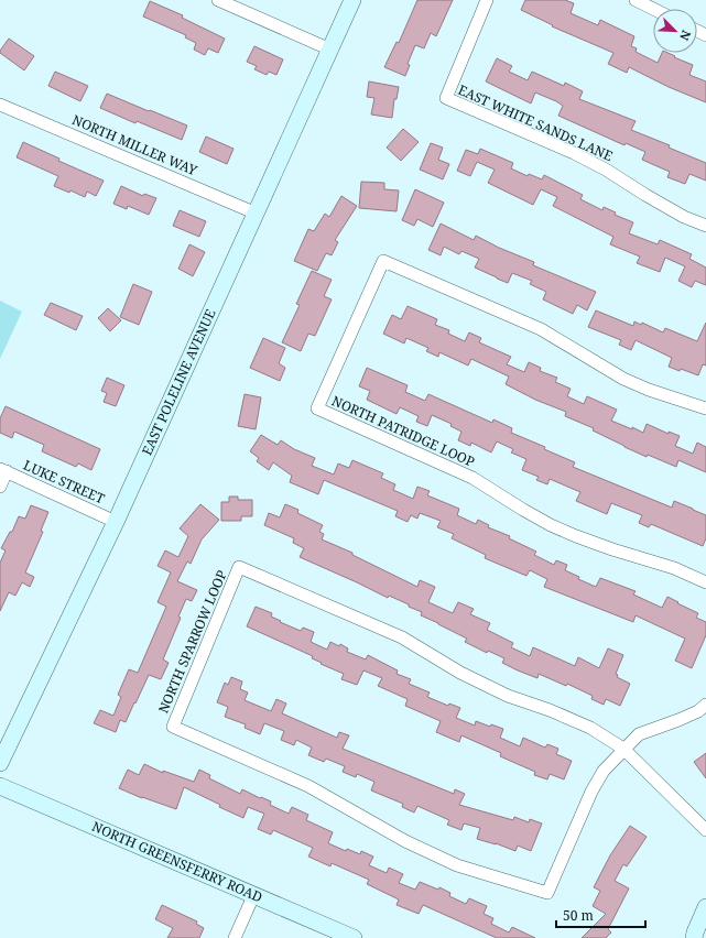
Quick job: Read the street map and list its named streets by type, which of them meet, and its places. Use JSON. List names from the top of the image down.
{
  "streets": {
    "main road": ["EAST POLELINE AVENUE", "NORTH GREENSFERRY ROAD"],
    "street": [
      "EAST WHITE SANDS LANE",
      "NORTH MILLER WAY",
      "NORTH PATRIDGE LOOP",
      "LUKE STREET",
      "NORTH SPARROW LOOP"
    ]
  },
  "crossings": [
    ["NORTH MILLER WAY", "EAST POLELINE AVENUE"],
    ["EAST POLELINE AVENUE", "LUKE STREET"]
  ],
  "scale_bar": "50 m",
  "north": "bottom right"
}
